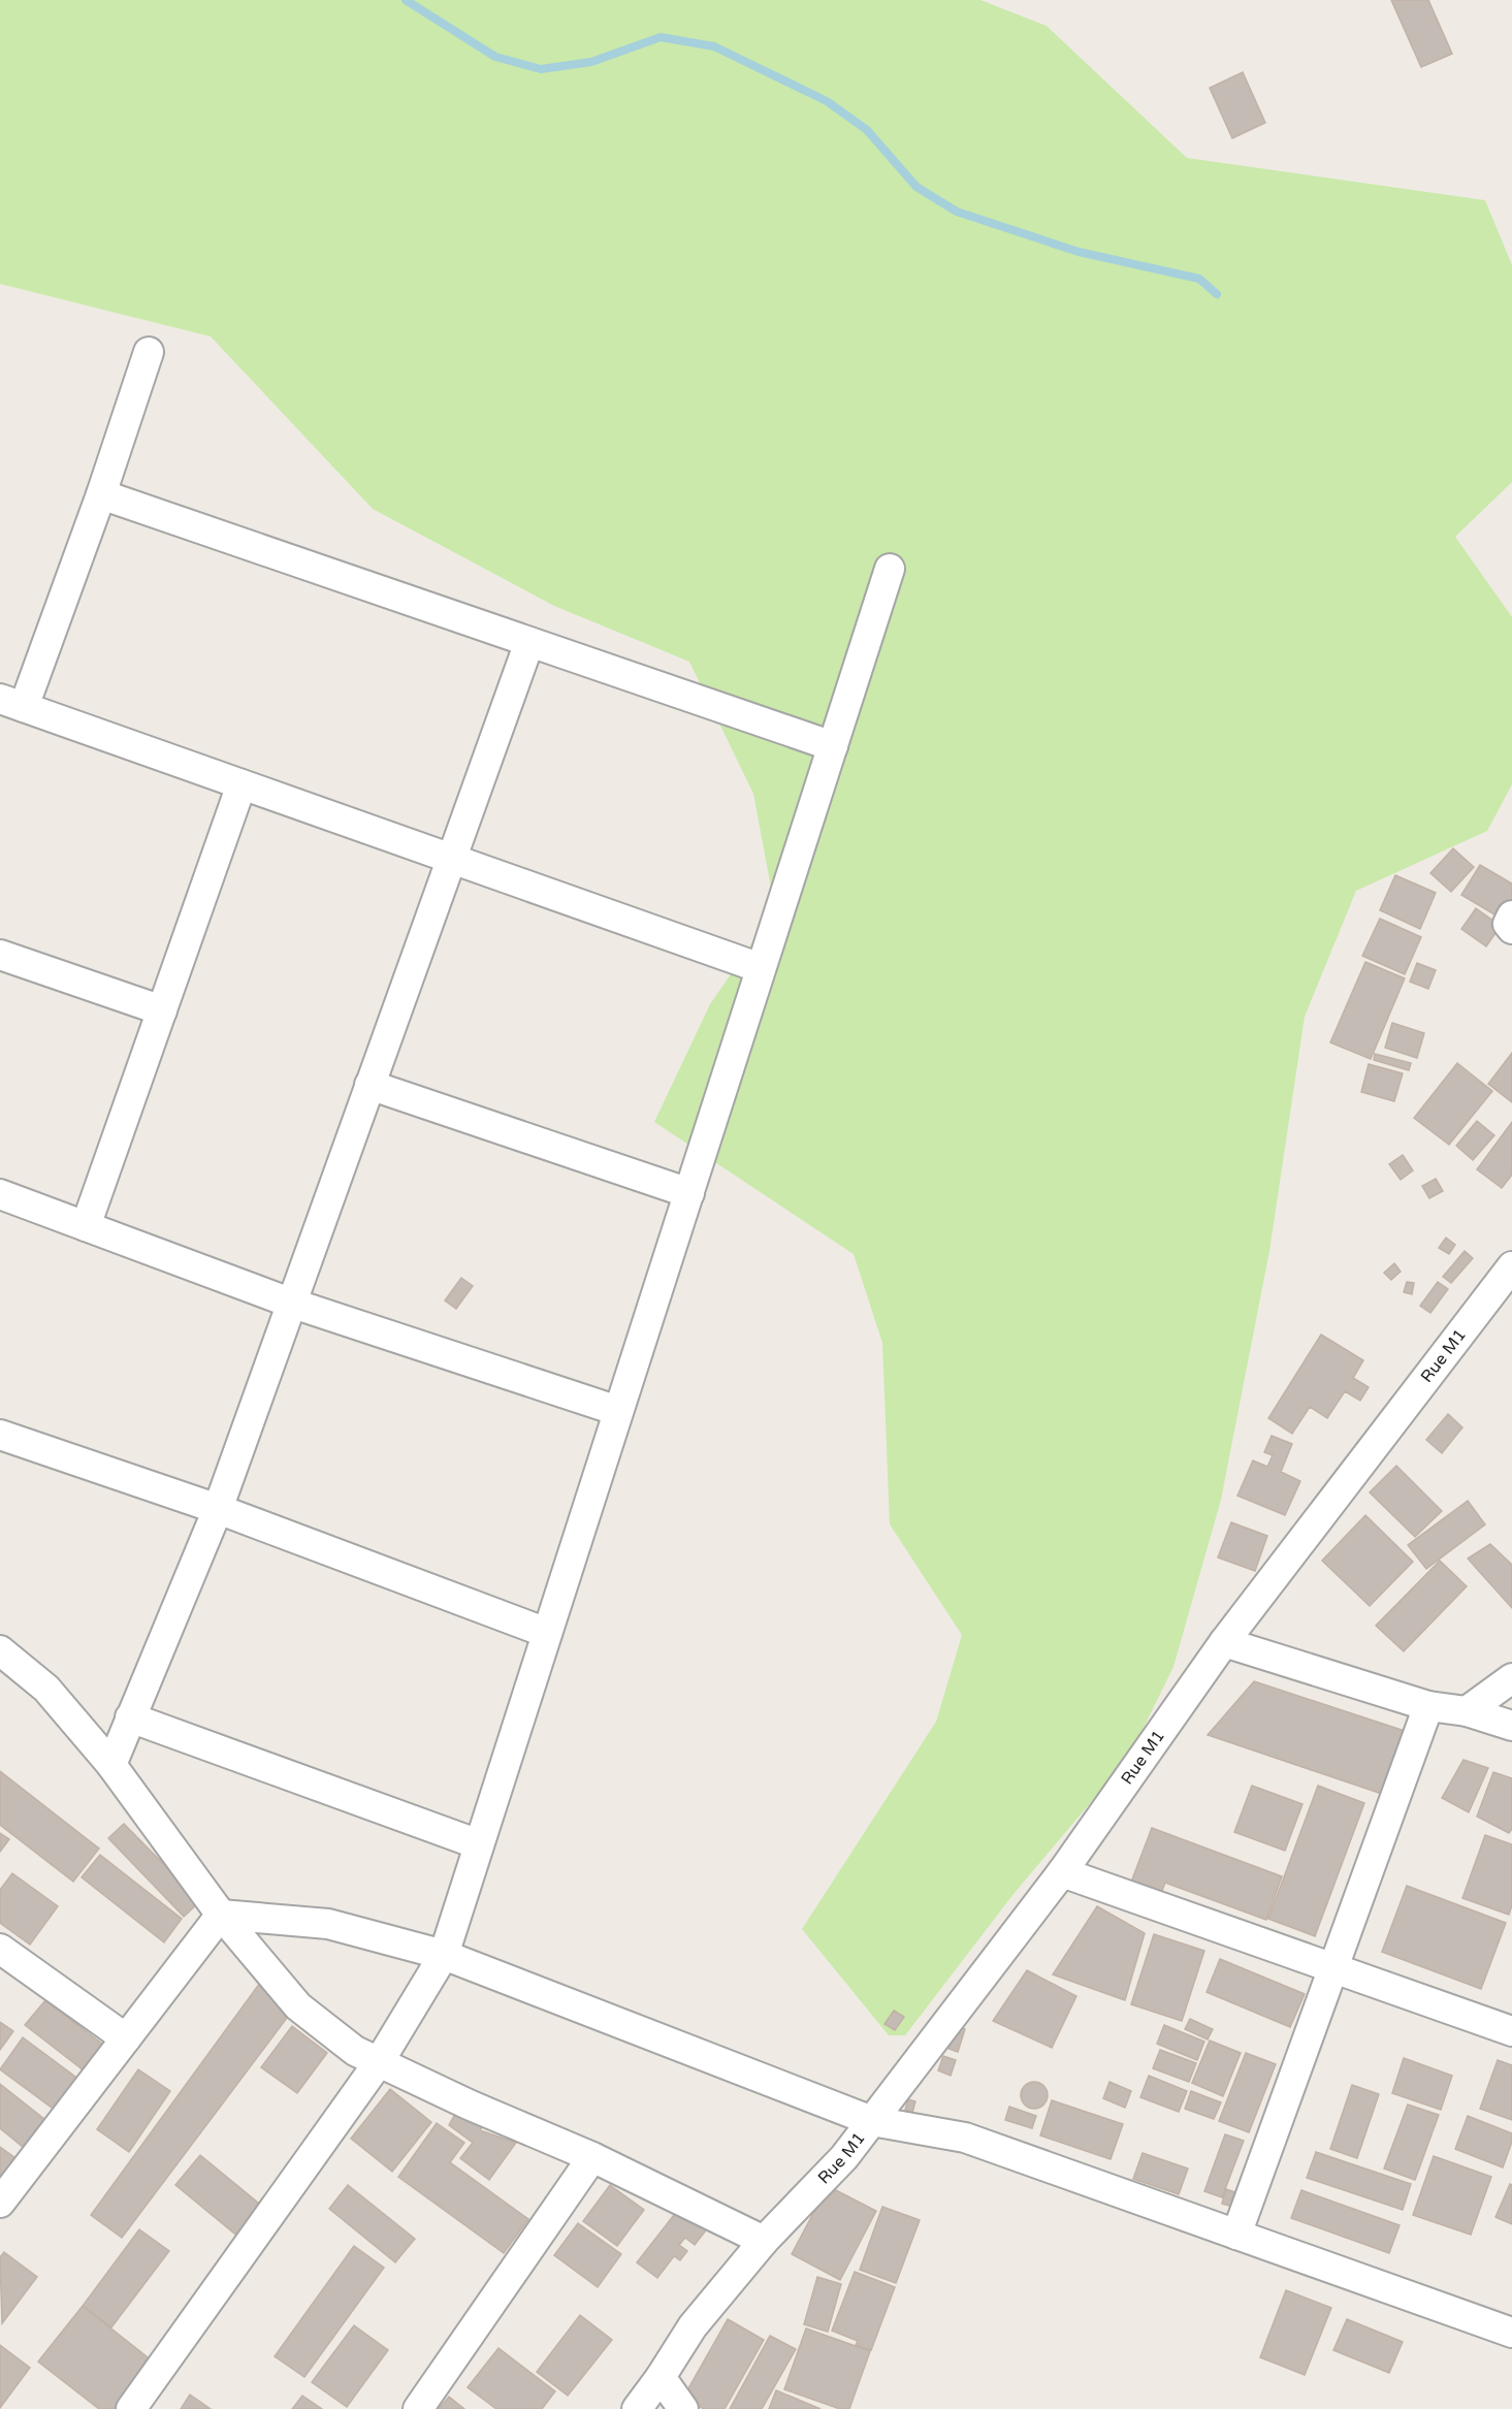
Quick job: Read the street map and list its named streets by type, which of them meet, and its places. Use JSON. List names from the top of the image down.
{
  "streets": {
    "street": ["Rue M1"]
  }
}
